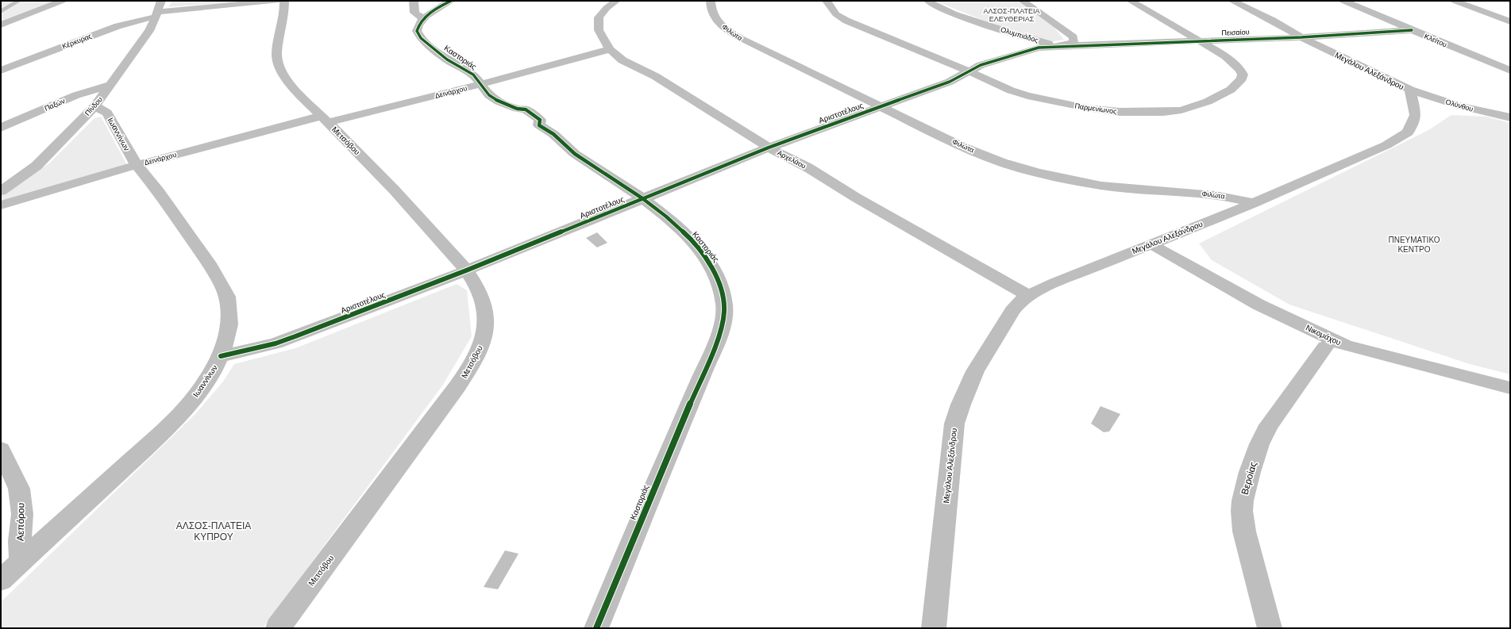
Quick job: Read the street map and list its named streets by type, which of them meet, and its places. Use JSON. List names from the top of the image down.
{
  "streets": {
    "street": [
      "Φιλώτα",
      "Πεισαίου",
      "Ολυμπιάδος",
      "Κλείτου",
      "Κέρκυρας",
      "Καστοριάς",
      "Μεγάλου Αλεξάνδρου",
      "Δεινάρχου",
      "Παξών",
      "Ολύνθου",
      "Πίνδου",
      "Παρμενίωνος",
      "Αριστοτέλους",
      "Ιωαννίνων",
      "Μετσόβου",
      "Αρχελάου",
      "Νικομάχου",
      "Βεροίας",
      "Αεπόρου"
    ]
  },
  "crossings": [
    ["Φιλώτα", "Μεγάλου Αλεξάνδρου"],
    ["Φιλώτα", "Αριστοτέλους"],
    ["Πεισαίου", "Ολυμπιάδος"],
    ["Πεισαίου", "Κλείτου"],
    ["Πεισαίου", "Μεγάλου Αλεξάνδρου"],
    ["Πεισαίου", "Παρμενίωνος"],
    ["Πεισαίου", "Αριστοτέλους"],
    ["Ολυμπιάδος", "Αριστοτέλους"],
    ["Κέρκυρας", "Πίνδου"],
    ["Καστοριάς", "Δεινάρχου"],
    ["Καστοριάς", "Αριστοτέλους"],
    ["Μεγάλου Αλεξάνδρου", "Ολύνθου"],
    ["Μεγάλου Αλεξάνδρου", "Αρχελάου"],
    ["Μεγάλου Αλεξάνδρου", "Νικομάχου"],
    ["Δεινάρχου", "Ιωαννίνων"],
    ["Δεινάρχου", "Μετσόβου"],
    ["Δεινάρχου", "Αρχελάου"],
    ["Παξών", "Πίνδου"],
    ["Πίνδου", "Ιωαννίνων"],
    ["Παρμενίωνος", "Αριστοτέλους"],
    ["Αριστοτέλους", "Ιωαννίνων"],
    ["Αριστοτέλους", "Μετσόβου"],
    ["Αριστοτέλους", "Αρχελάου"],
    ["Ιωαννίνων", "Αεπόρου"]
  ],
  "parks": ["ΑΛΣΟΣ-ΠΛΑΤΕΙΑ ΕΛΕΥΘΕΡΙΑΣ", "ΠΝΕΥΜΑΤΙΚΟ ΚΕΝΤΡΟ", "ΑΛΣΟΣ-ΠΛΑΤΕΙΑ ΚΥΠΡΟΥ"]
}
